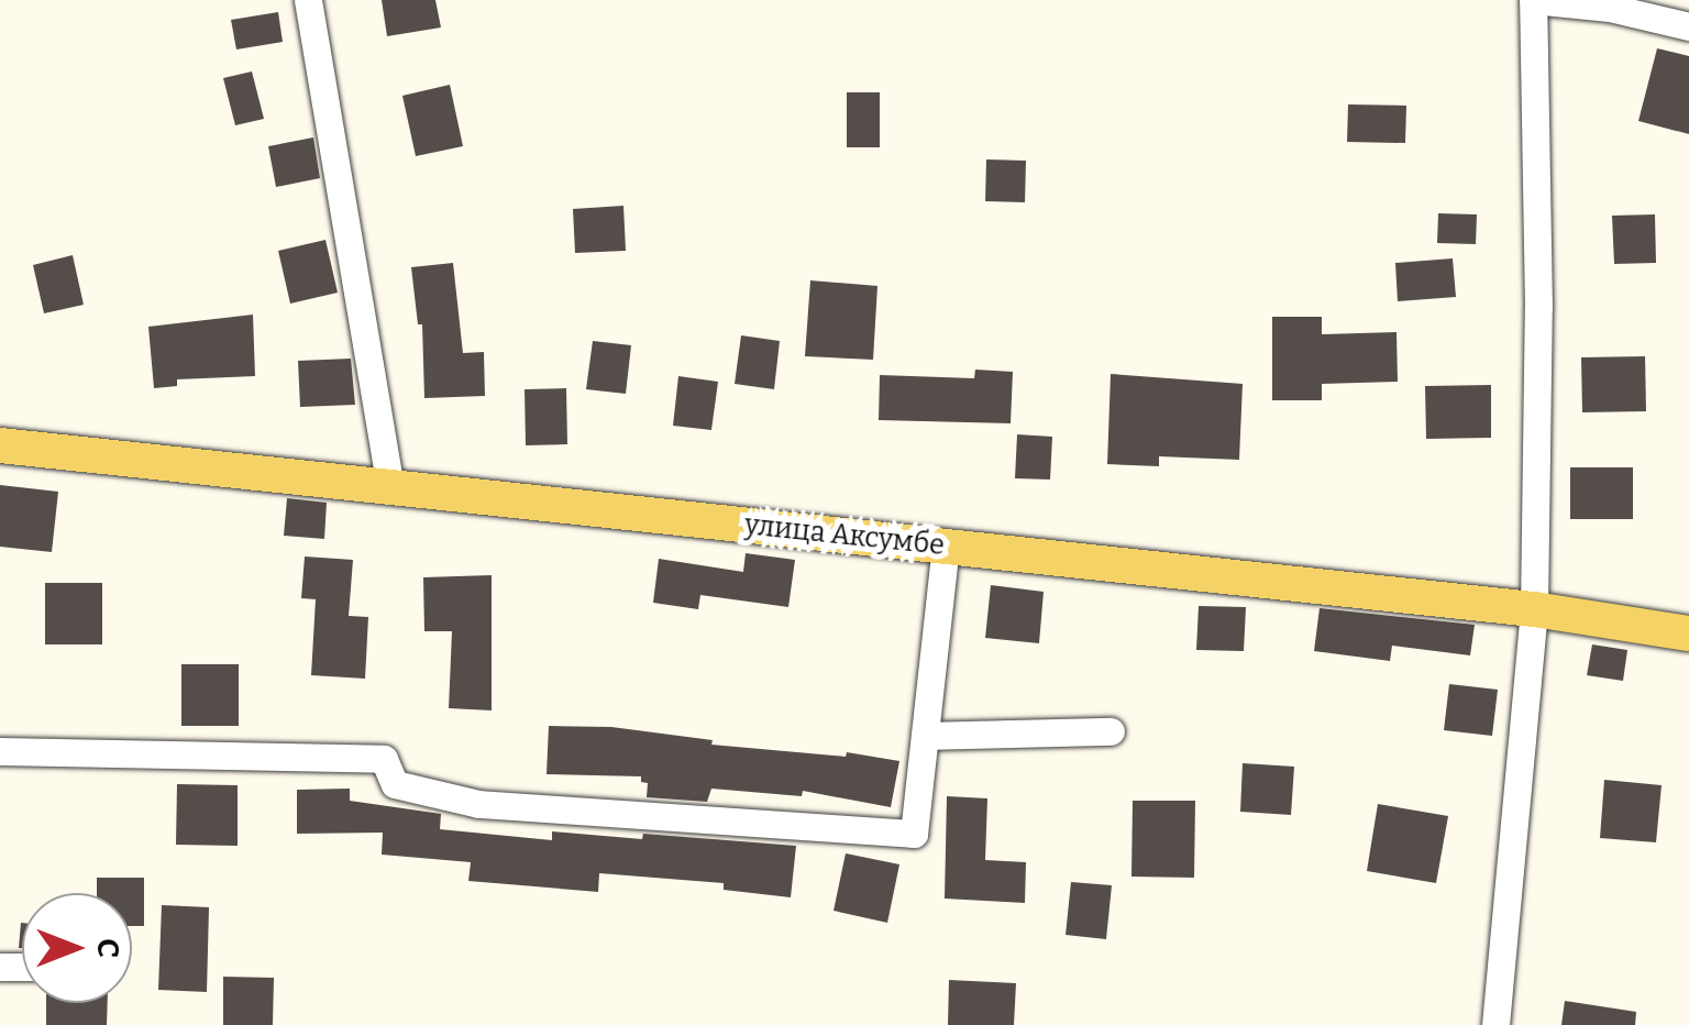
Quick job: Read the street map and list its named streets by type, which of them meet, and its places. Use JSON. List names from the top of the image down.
{
  "streets": {
    "main road": ["улица Аксумбе"]
  },
  "north": "right"
}
